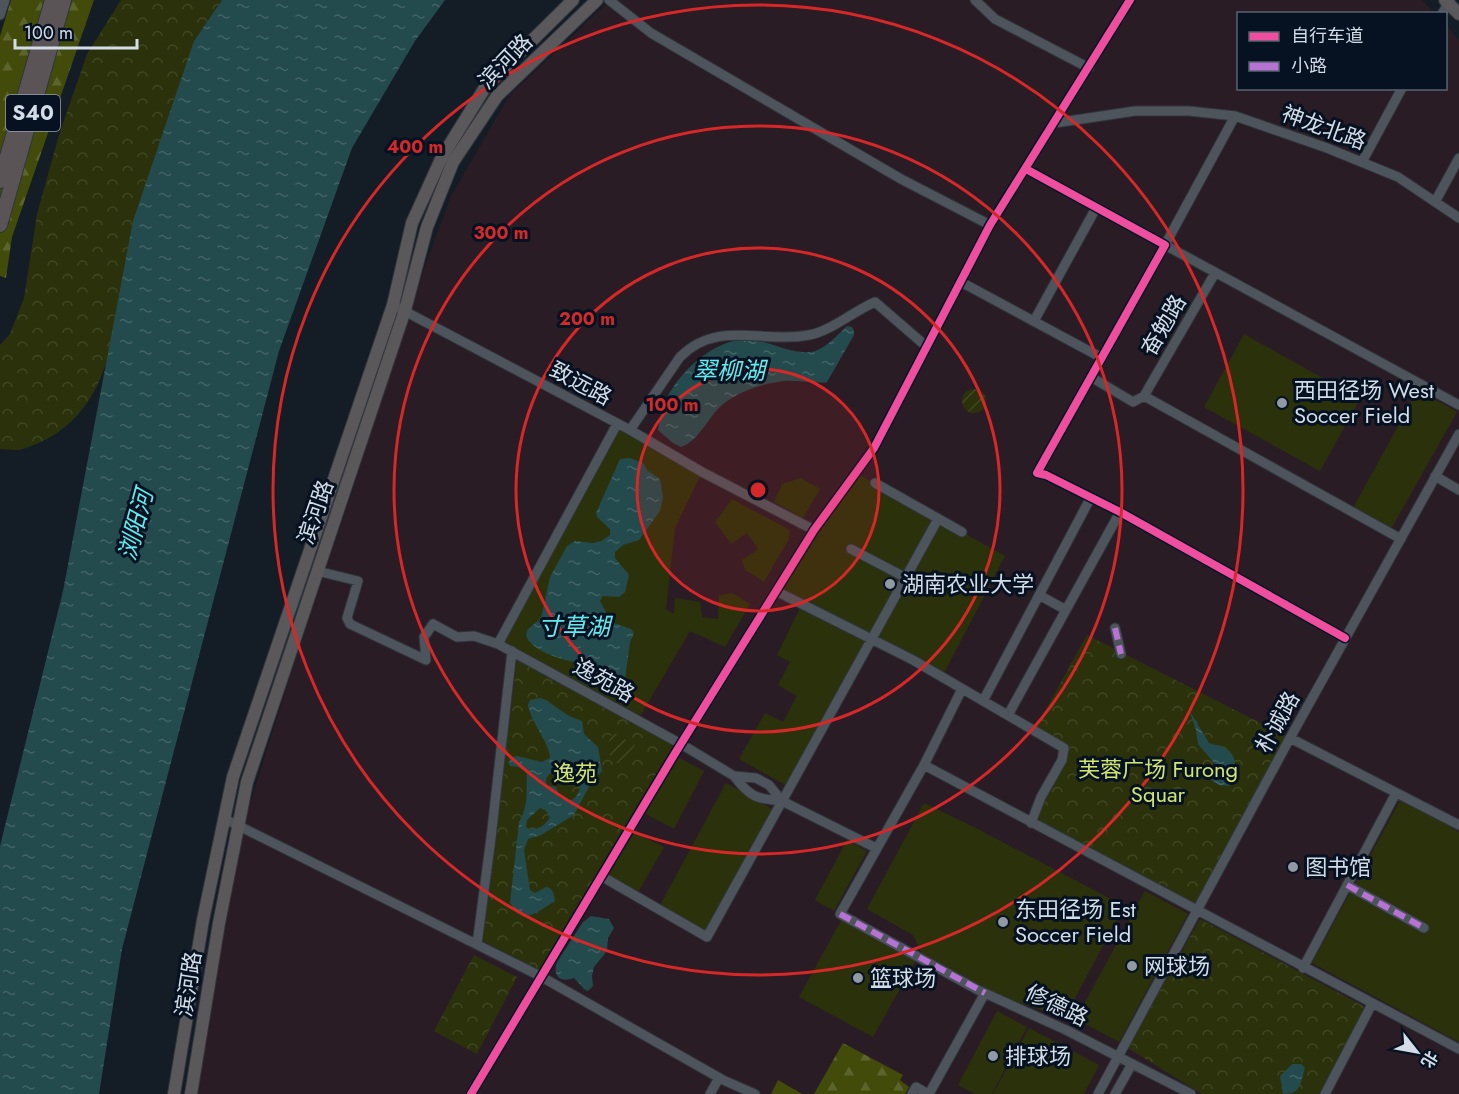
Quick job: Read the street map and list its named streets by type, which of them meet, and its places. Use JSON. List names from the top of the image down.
{
  "streets": {
    "highway": ["S40"],
    "main road": ["滨河路"],
    "street": [
      "神龙北路",
      "奋勉路",
      "致远路",
      "逸苑路",
      "朴诚路",
      "修德路"
    ]
  },
  "crossings": [
    ["滨河路", "致远路"],
    ["滨河路", "逸苑路"],
    ["逸苑路", "修德路"],
    ["朴诚路", "修德路"]
  ],
  "water": ["翠柳湖", "浏阳河", "寸草湖"],
  "parks": ["芙蓉广场 Furong Squar", "逸苑"],
  "places": [
    "西田径场 West Soccer Field",
    "湖南农业大学",
    "图书馆",
    "东田径场 Est Soccer Field",
    "网球场",
    "篮球场",
    "排球场"
  ],
  "legend": ["自行车道", "小路"],
  "scale_bar": "100 m",
  "north": "bottom right",
  "rings": [
    "400 m",
    "300 m",
    "200 m",
    "100 m"
  ]
}
